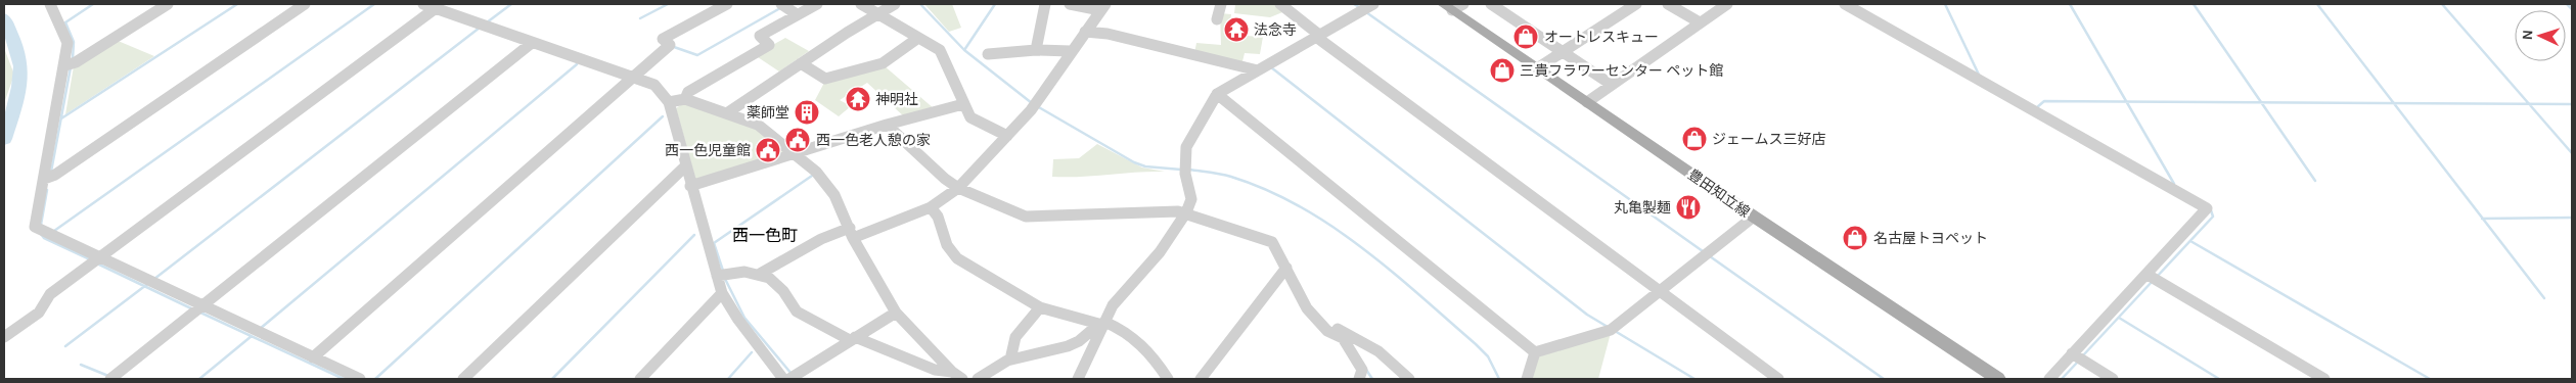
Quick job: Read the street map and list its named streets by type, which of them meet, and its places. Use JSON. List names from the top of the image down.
{
  "streets": {
    "main road": ["豊田知立線"]
  },
  "districts": ["西一色町"],
  "places": {
    "temple": ["法念寺", "神明社"],
    "shop": [
      "オートレスキュー",
      "三貴フラワーセンター ペット館",
      "ジェームス三好店",
      "名古屋トヨペット"
    ],
    "building": ["薬師堂"],
    "public building": ["西一色老人憩の家", "西一色児童館"],
    "restaurant": ["丸亀製麺"]
  },
  "north": "left"
}
